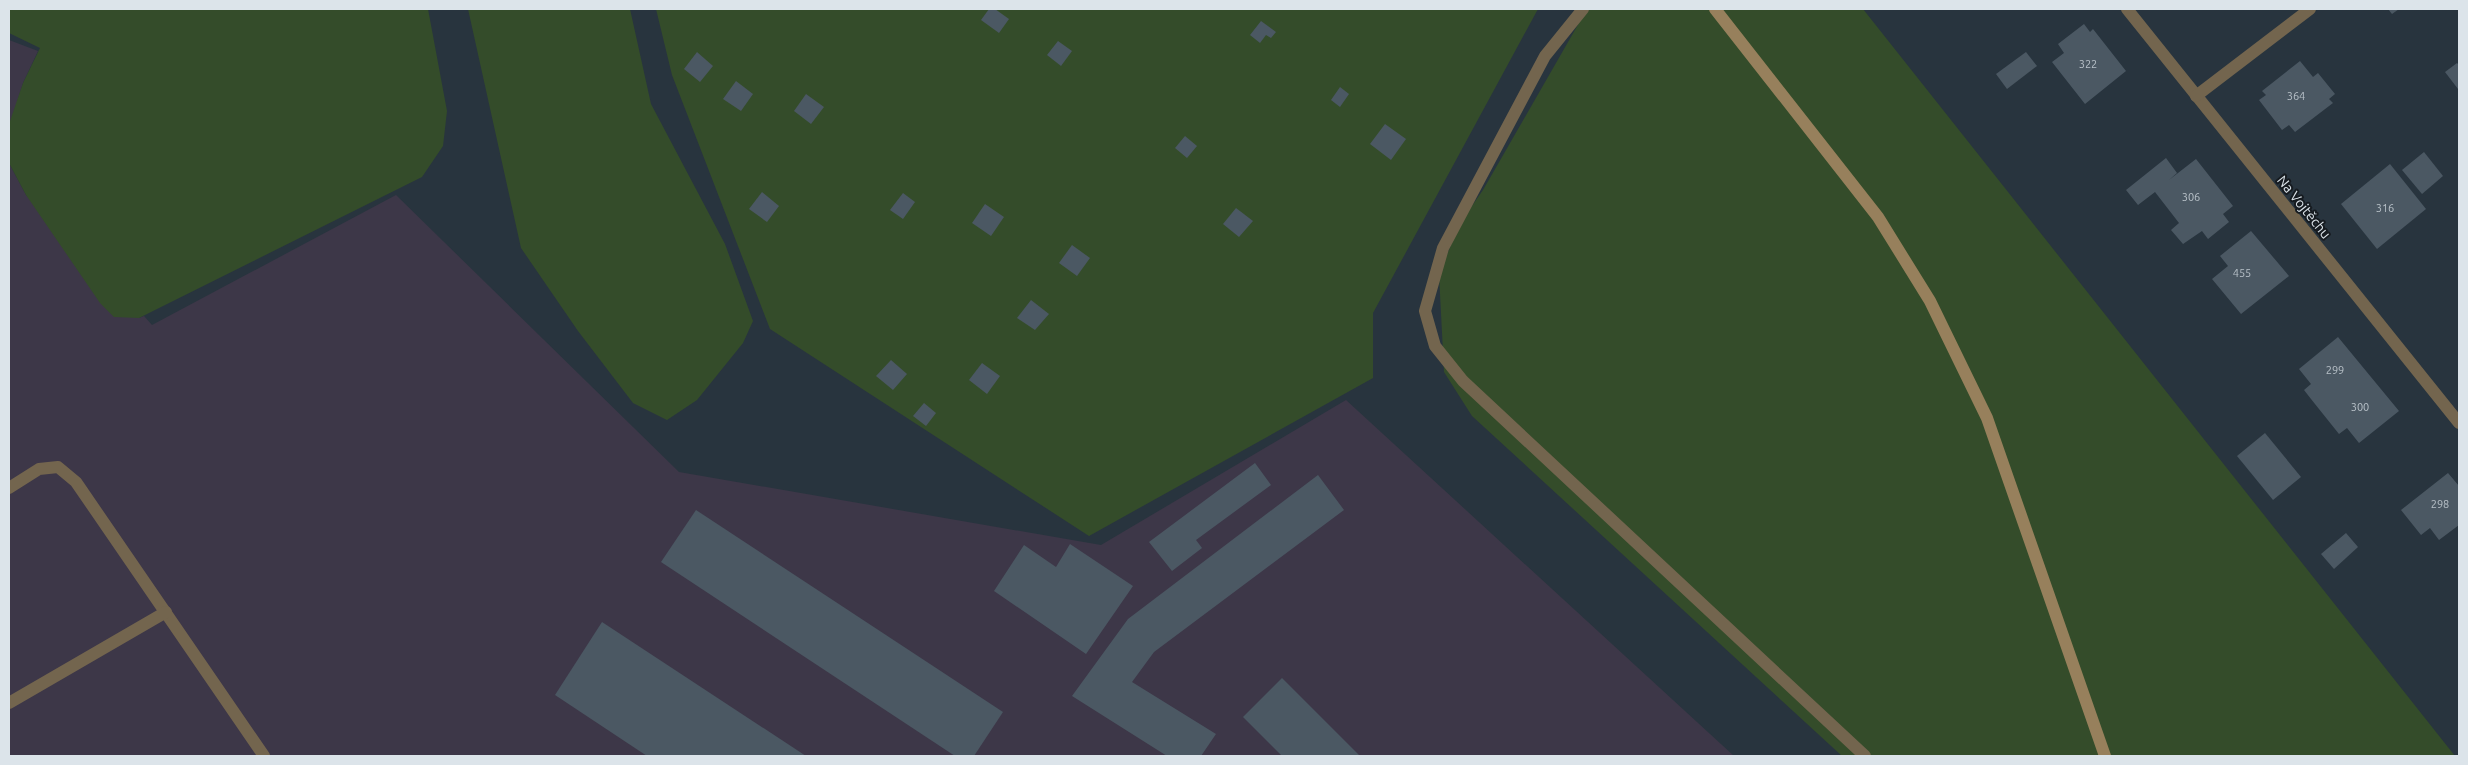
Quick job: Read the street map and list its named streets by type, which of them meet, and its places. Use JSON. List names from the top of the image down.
{
  "streets": {
    "street": ["Na Vojtěchu"]
  },
  "house_numbers": [
    "322",
    "364",
    "306",
    "316",
    "455",
    "299",
    "300",
    "298"
  ]
}
